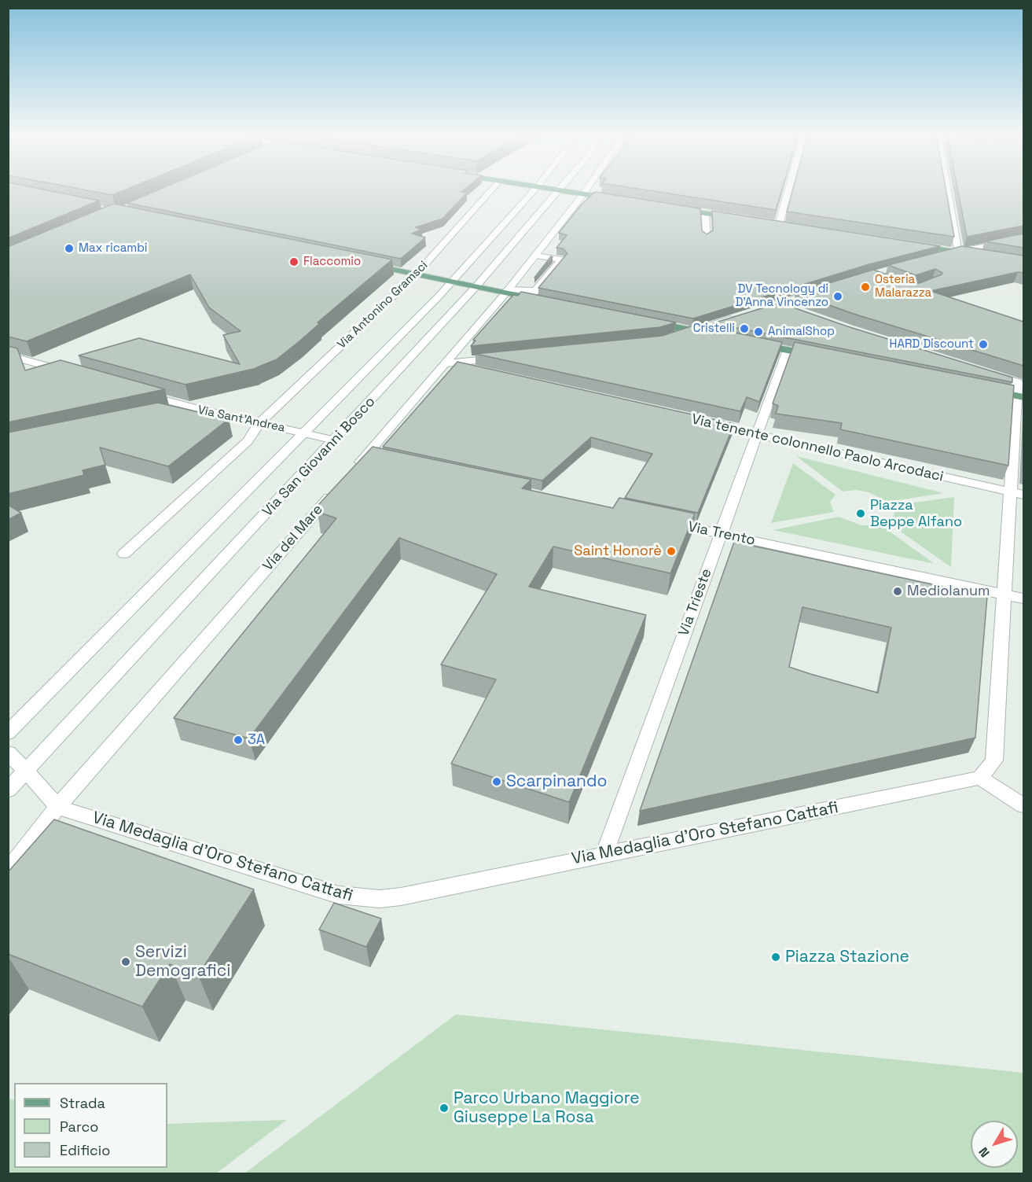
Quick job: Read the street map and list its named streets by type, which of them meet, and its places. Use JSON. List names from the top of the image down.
{
  "streets": {
    "street": [
      "Via Antonino Gramsci",
      "Via Sant'Andrea",
      "Via tenente colonnello Paolo Arcodaci",
      "Via San Giovanni Bosco",
      "Via Trento",
      "Via del Mare",
      "Via Trieste",
      "Via Medaglia d'Oro Stefano Cattafi"
    ]
  },
  "crossings": [
    ["Via Antonino Gramsci", "Via Sant'Andrea"],
    ["Via Sant'Andrea", "Via San Giovanni Bosco"],
    ["Via tenente colonnello Paolo Arcodaci", "Via Trieste"],
    ["Via Trento", "Via Trieste"],
    ["Via del Mare", "Via Medaglia d'Oro Stefano Cattafi"],
    ["Via Trieste", "Via Medaglia d'Oro Stefano Cattafi"]
  ],
  "places": [
    "Max ricambi",
    "Flaccomio",
    "Osteria Malarazza",
    "DV Tecnology di D'Anna Vincenzo",
    "Cristelli",
    "AnimalShop",
    "HARD Discount",
    "Piazza Beppe Alfano",
    "Saint Honorè",
    "Mediolanum",
    "3A",
    "Scarpinando",
    "Piazza Stazione",
    "Servizi Demografici",
    "Parco Urbano Maggiore Giuseppe La Rosa"
  ],
  "legend": ["Strada", "Parco", "Edificio"],
  "north": "bottom left"
}
